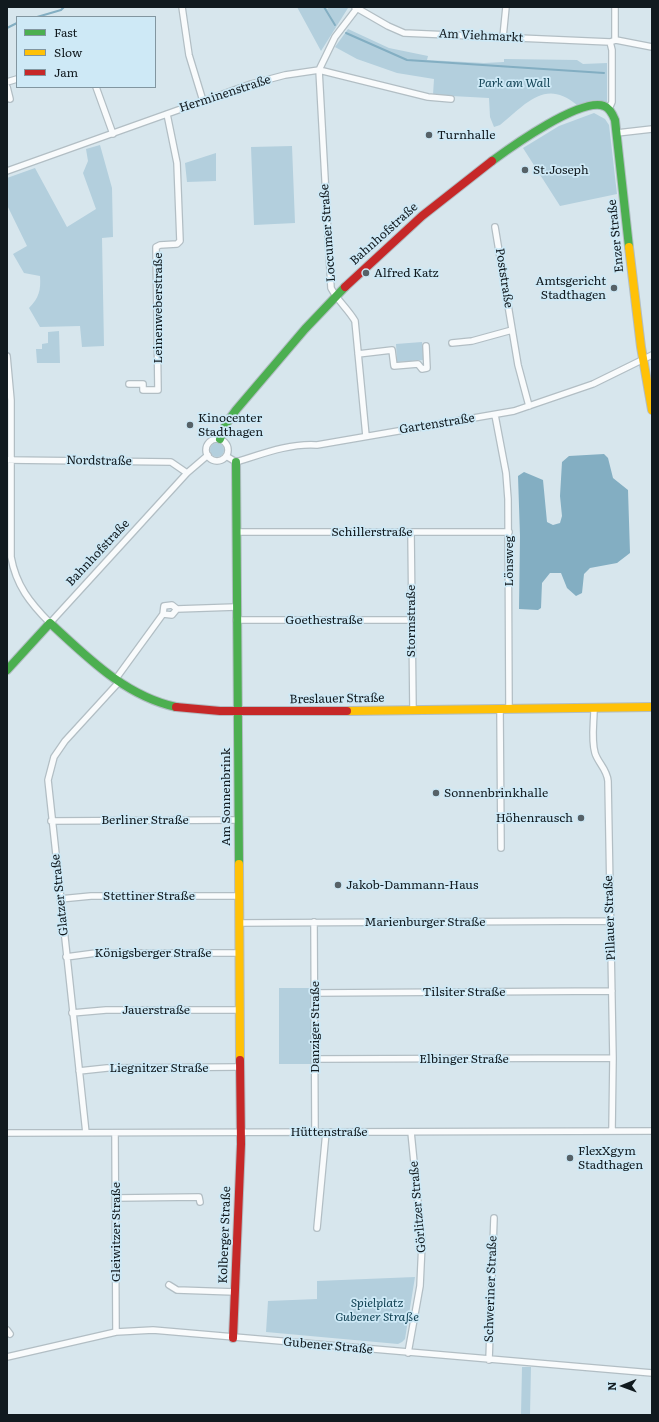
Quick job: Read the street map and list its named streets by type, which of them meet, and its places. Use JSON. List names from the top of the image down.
{
  "streets": {
    "street": [
      "Am Viehmarkt",
      "Herminenstraße",
      "Loccumer Straße",
      "Bahnhofstraße",
      "Enzer Straße",
      "Poststraße",
      "Leinenweberstraße",
      "Gartenstraße",
      "Nordstraße",
      "Schillerstraße",
      "Lönsweg",
      "Goethestraße",
      "Stormstraße",
      "Breslauer Straße",
      "Am Sonnenbrink",
      "Berliner Straße",
      "Glatzer Straße",
      "Stettiner Straße",
      "Pillauer Straße",
      "Marienburger Straße",
      "Königsberger Straße",
      "Tilsiter Straße",
      "Jauerstraße",
      "Danziger Straße",
      "Elbinger Straße",
      "Liegnitzer Straße",
      "Hüttenstraße",
      "Görlitzer Straße",
      "Gleiwitzer Straße",
      "Kolberger Straße",
      "Schweriner Straße",
      "Gubener Straße"
    ]
  },
  "crossings": [
    ["Herminenstraße", "Loccumer Straße"],
    ["Herminenstraße", "Leinenweberstraße"],
    ["Loccumer Straße", "Bahnhofstraße"],
    ["Loccumer Straße", "Gartenstraße"],
    ["Bahnhofstraße", "Enzer Straße"],
    ["Bahnhofstraße", "Nordstraße"],
    ["Bahnhofstraße", "Breslauer Straße"],
    ["Enzer Straße", "Gartenstraße"],
    ["Poststraße", "Gartenstraße"],
    ["Gartenstraße", "Lönsweg"],
    ["Gartenstraße", "Am Sonnenbrink"],
    ["Schillerstraße", "Lönsweg"],
    ["Schillerstraße", "Stormstraße"],
    ["Schillerstraße", "Am Sonnenbrink"],
    ["Lönsweg", "Breslauer Straße"],
    ["Goethestraße", "Stormstraße"],
    ["Goethestraße", "Am Sonnenbrink"],
    ["Stormstraße", "Breslauer Straße"],
    ["Breslauer Straße", "Am Sonnenbrink"],
    ["Breslauer Straße", "Glatzer Straße"],
    ["Breslauer Straße", "Pillauer Straße"],
    ["Am Sonnenbrink", "Berliner Straße"],
    ["Am Sonnenbrink", "Stettiner Straße"],
    ["Am Sonnenbrink", "Marienburger Straße"],
    ["Am Sonnenbrink", "Königsberger Straße"],
    ["Am Sonnenbrink", "Jauerstraße"],
    ["Am Sonnenbrink", "Liegnitzer Straße"],
    ["Am Sonnenbrink", "Hüttenstraße"],
    ["Am Sonnenbrink", "Kolberger Straße"],
    ["Berliner Straße", "Glatzer Straße"],
    ["Glatzer Straße", "Stettiner Straße"],
    ["Glatzer Straße", "Königsberger Straße"],
    ["Glatzer Straße", "Jauerstraße"],
    ["Glatzer Straße", "Liegnitzer Straße"],
    ["Glatzer Straße", "Hüttenstraße"],
    ["Pillauer Straße", "Marienburger Straße"],
    ["Pillauer Straße", "Tilsiter Straße"],
    ["Pillauer Straße", "Elbinger Straße"],
    ["Pillauer Straße", "Hüttenstraße"],
    ["Marienburger Straße", "Danziger Straße"],
    ["Tilsiter Straße", "Danziger Straße"],
    ["Danziger Straße", "Elbinger Straße"],
    ["Danziger Straße", "Hüttenstraße"],
    ["Hüttenstraße", "Görlitzer Straße"],
    ["Hüttenstraße", "Gleiwitzer Straße"],
    ["Hüttenstraße", "Kolberger Straße"],
    ["Görlitzer Straße", "Gubener Straße"],
    ["Gleiwitzer Straße", "Gubener Straße"],
    ["Kolberger Straße", "Gubener Straße"],
    ["Schweriner Straße", "Gubener Straße"]
  ],
  "parks": ["Park am Wall", "Spielplatz Gubener Straße"],
  "places": [
    "Turnhalle",
    "St.Joseph",
    "Alfred Katz",
    "Amtsgericht Stadthagen",
    "Kinocenter Stadthagen",
    "Sonnenbrinkhalle",
    "Höhenrausch",
    "Jakob-Dammann-Haus",
    "FlexXgym Stadthagen"
  ],
  "legend": ["Fast", "Slow", "Jam"],
  "north": "left"
}
